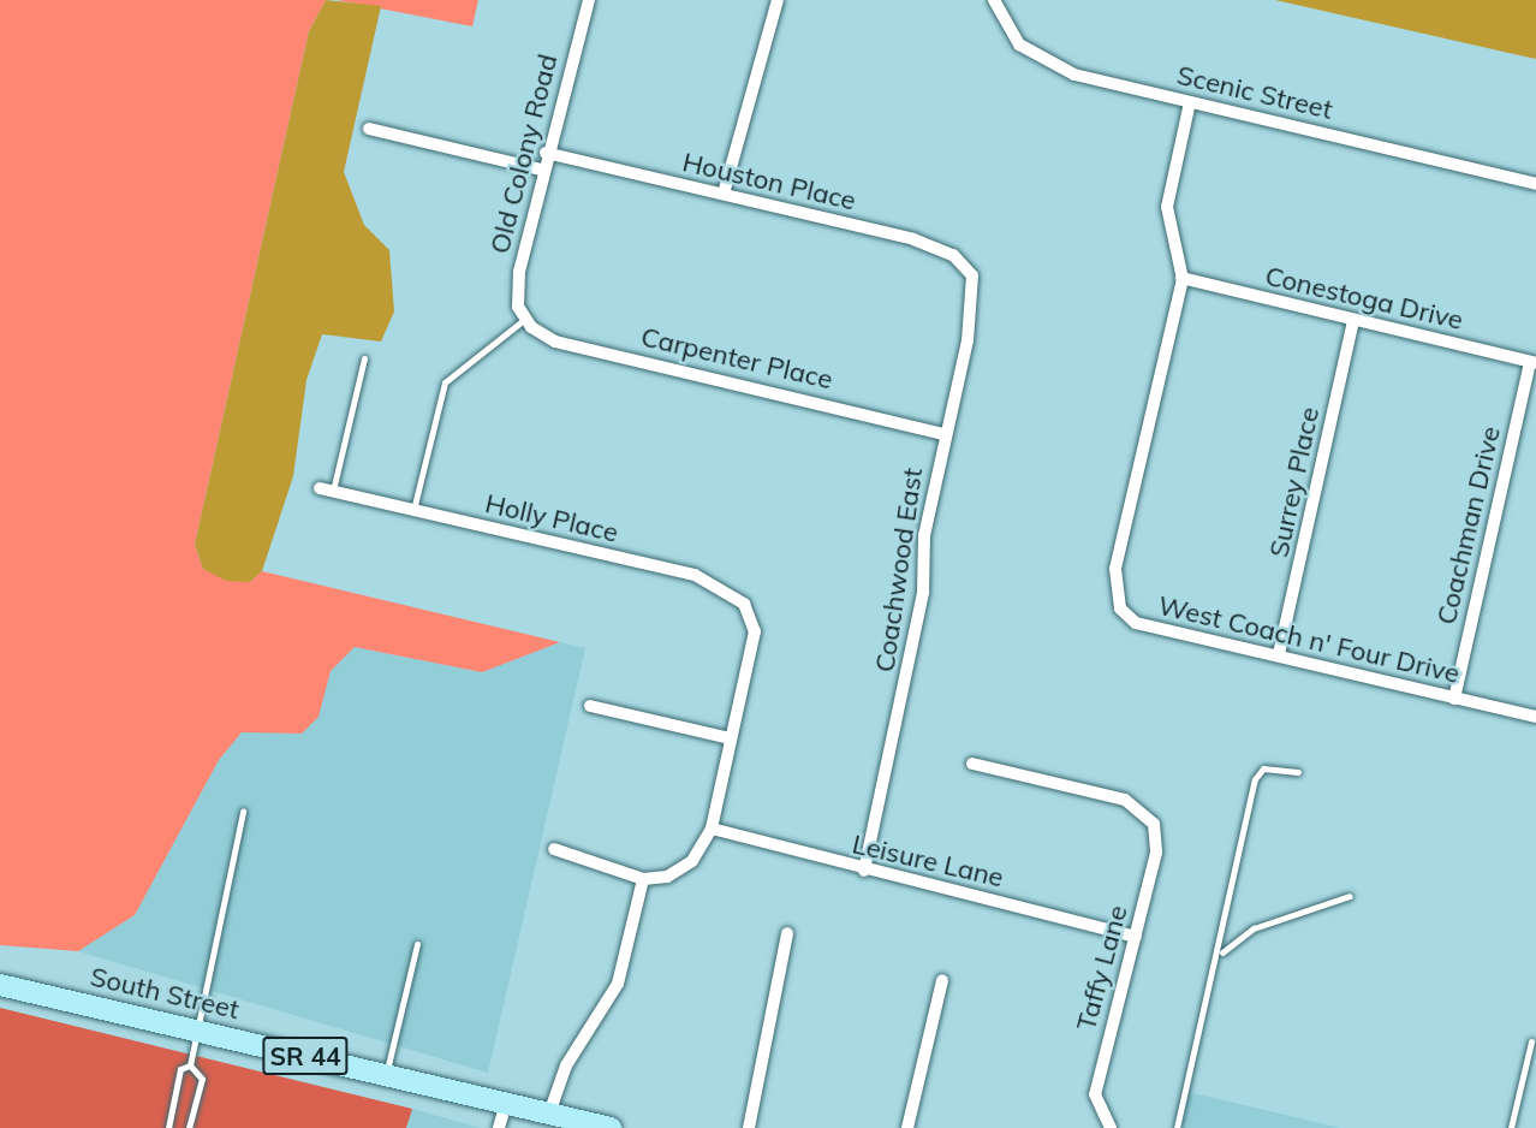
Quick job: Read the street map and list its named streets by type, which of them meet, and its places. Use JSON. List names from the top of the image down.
{
  "streets": {
    "main road": ["South Street", "SR 44"],
    "street": [
      "Scenic Street",
      "Old Colony Road",
      "Houston Place",
      "Conestoga Drive",
      "Carpenter Place",
      "Surrey Place",
      "Holly Place",
      "Coachman Drive",
      "Coachwood East",
      "West Coach n' Four Drive",
      "Leisure Lane",
      "Taffy Lane"
    ]
  },
  "crossings": [
    ["Scenic Street", "West Coach n' Four Drive"],
    ["Old Colony Road", "Houston Place"],
    ["Old Colony Road", "Carpenter Place"],
    ["Houston Place", "Coachwood East"],
    ["Conestoga Drive", "Surrey Place"],
    ["Conestoga Drive", "Coachman Drive"],
    ["Conestoga Drive", "West Coach n' Four Drive"],
    ["Carpenter Place", "Coachwood East"],
    ["Surrey Place", "West Coach n' Four Drive"],
    ["Coachman Drive", "West Coach n' Four Drive"],
    ["Coachwood East", "Leisure Lane"],
    ["Leisure Lane", "Taffy Lane"]
  ]
}
